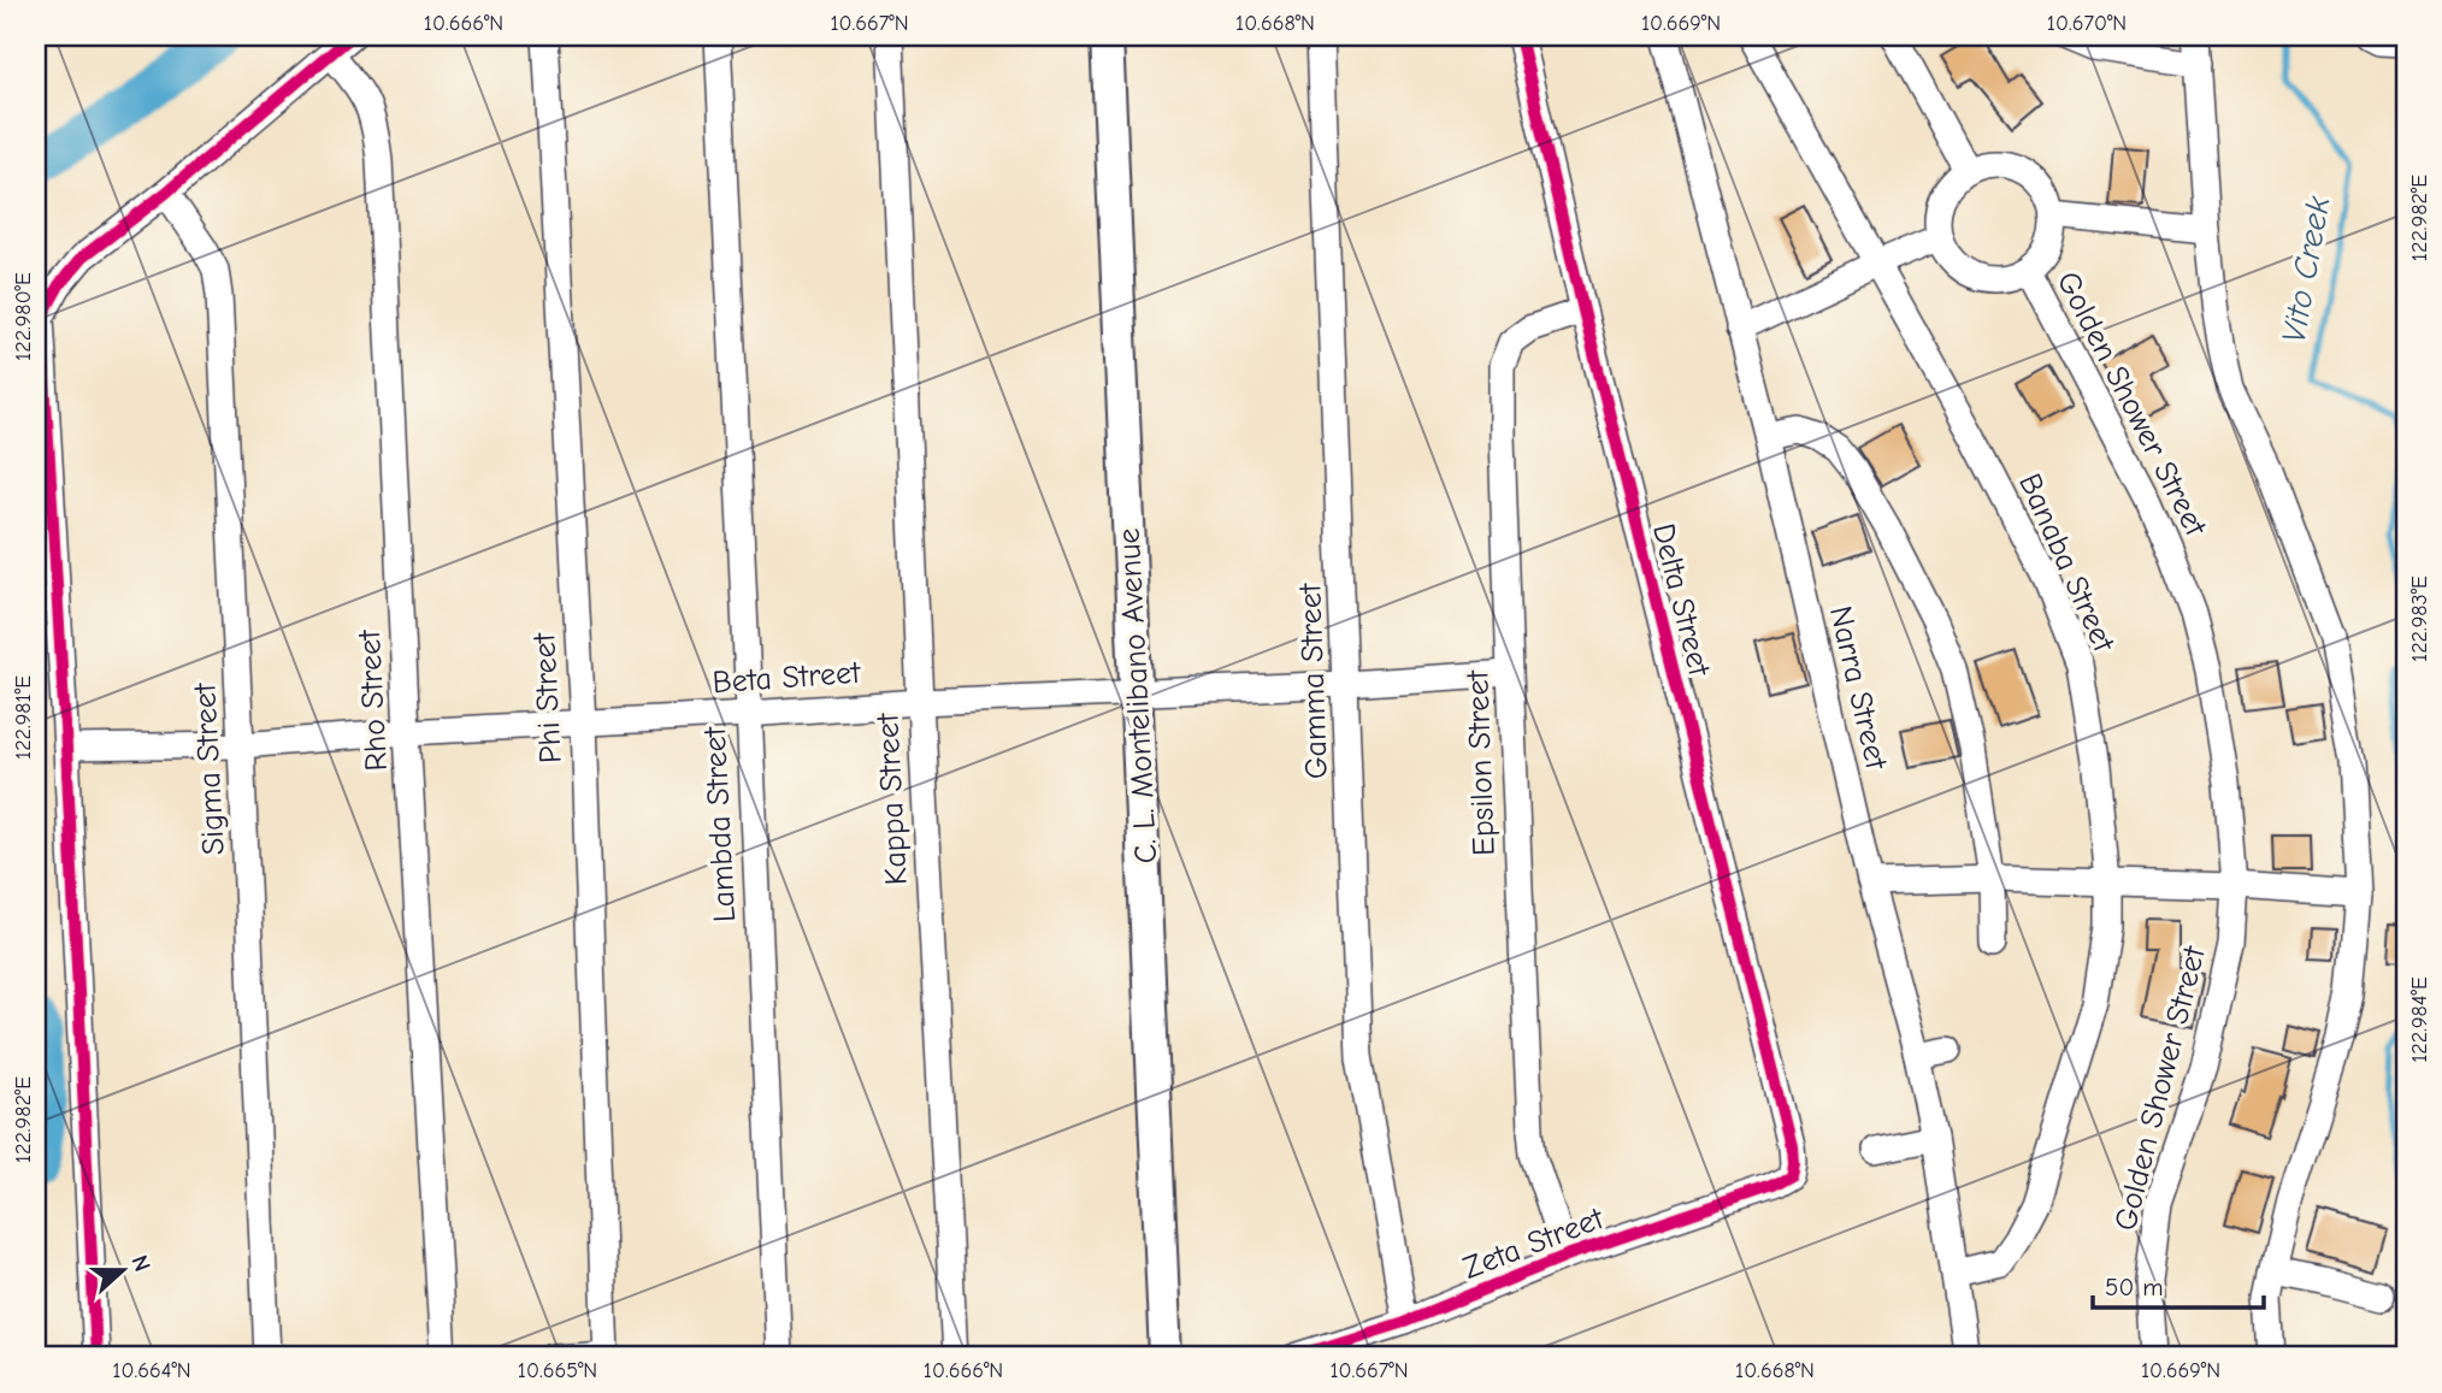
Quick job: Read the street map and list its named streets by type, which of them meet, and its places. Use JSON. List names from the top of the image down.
{
  "streets": {
    "street": [
      "Golden Shower Street",
      "Banaba Street",
      "Delta Street",
      "Beta Street",
      "Gamma Street",
      "Narra Street",
      "C. L. Montelibano Avenue",
      "Phi Street",
      "Rho Street",
      "Epsilon Street",
      "Sigma Street",
      "Kappa Street",
      "Lambda Street",
      "Zeta Street"
    ]
  },
  "crossings": [
    ["Banaba Street", "Narra Street"],
    ["Delta Street", "Epsilon Street"],
    ["Delta Street", "Zeta Street"],
    ["Beta Street", "Gamma Street"],
    ["Beta Street", "C. L. Montelibano Avenue"],
    ["Beta Street", "Phi Street"],
    ["Beta Street", "Rho Street"],
    ["Beta Street", "Epsilon Street"],
    ["Beta Street", "Sigma Street"],
    ["Beta Street", "Kappa Street"],
    ["Beta Street", "Lambda Street"],
    ["Gamma Street", "Zeta Street"],
    ["Epsilon Street", "Zeta Street"]
  ],
  "water": ["Vito Creek"],
  "scale_bar": "50 m",
  "north": "right",
  "coordinates": [
    "10.666°N",
    "10.667°N",
    "10.668°N",
    "10.669°N",
    "10.670°N",
    "122.982°E",
    "122.980°E",
    "122.983°E",
    "122.981°E",
    "122.984°E",
    "10.664°N",
    "10.665°N"
  ]
}
